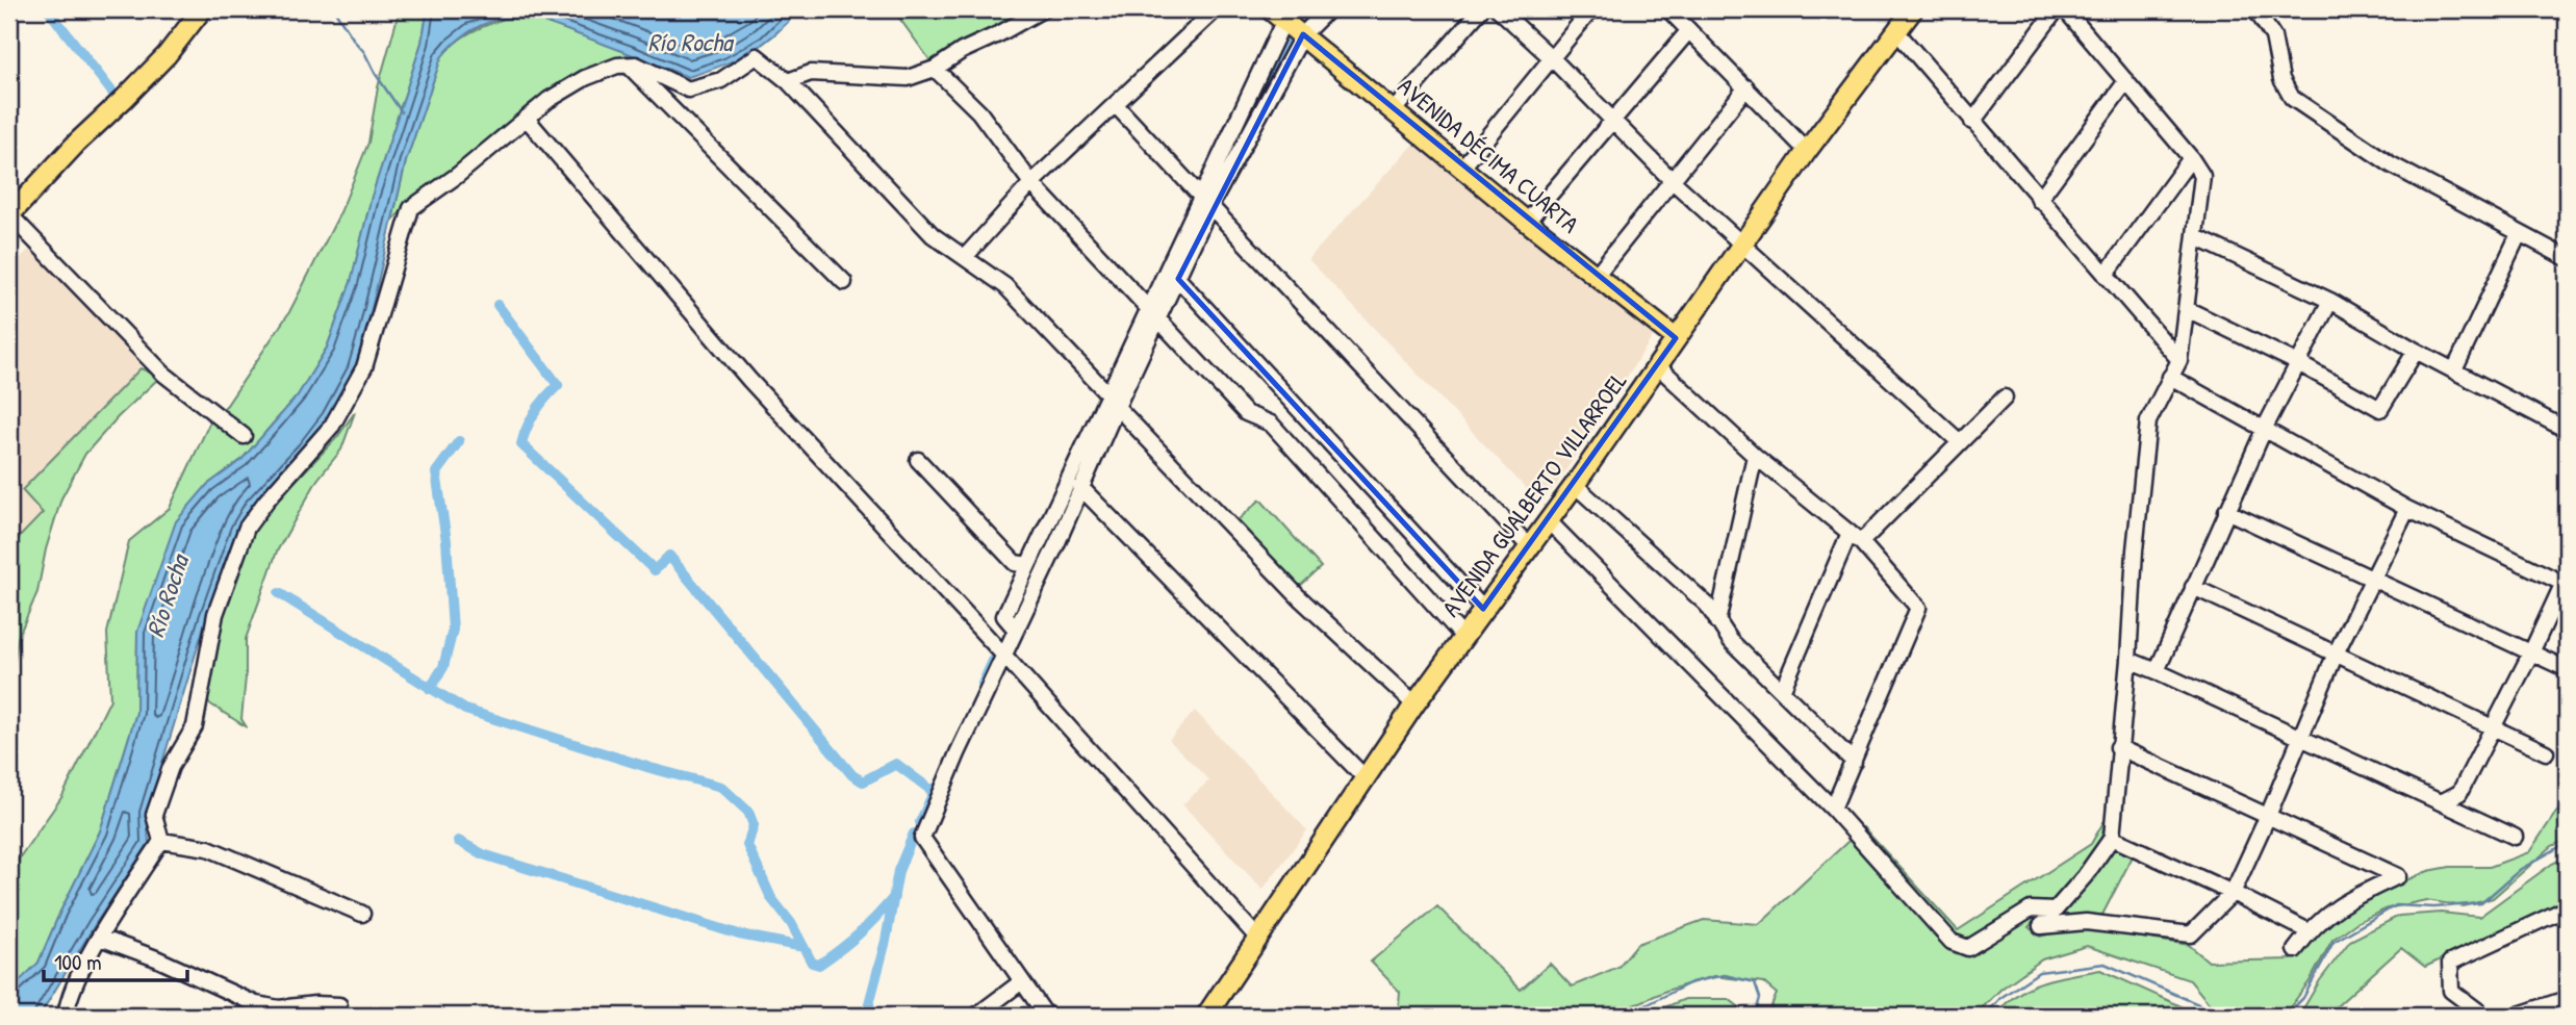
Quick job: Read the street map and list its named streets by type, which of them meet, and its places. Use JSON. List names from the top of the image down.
{
  "streets": {
    "main road": ["AVENIDA DÉCIMA CUARTA", "AVENIDA GUALBERTO VILLARROEL"]
  },
  "crossings": [
    ["AVENIDA DÉCIMA CUARTA", "AVENIDA GUALBERTO VILLARROEL"]
  ],
  "water": ["Río Rocha"],
  "scale_bar": "100 m"
}
